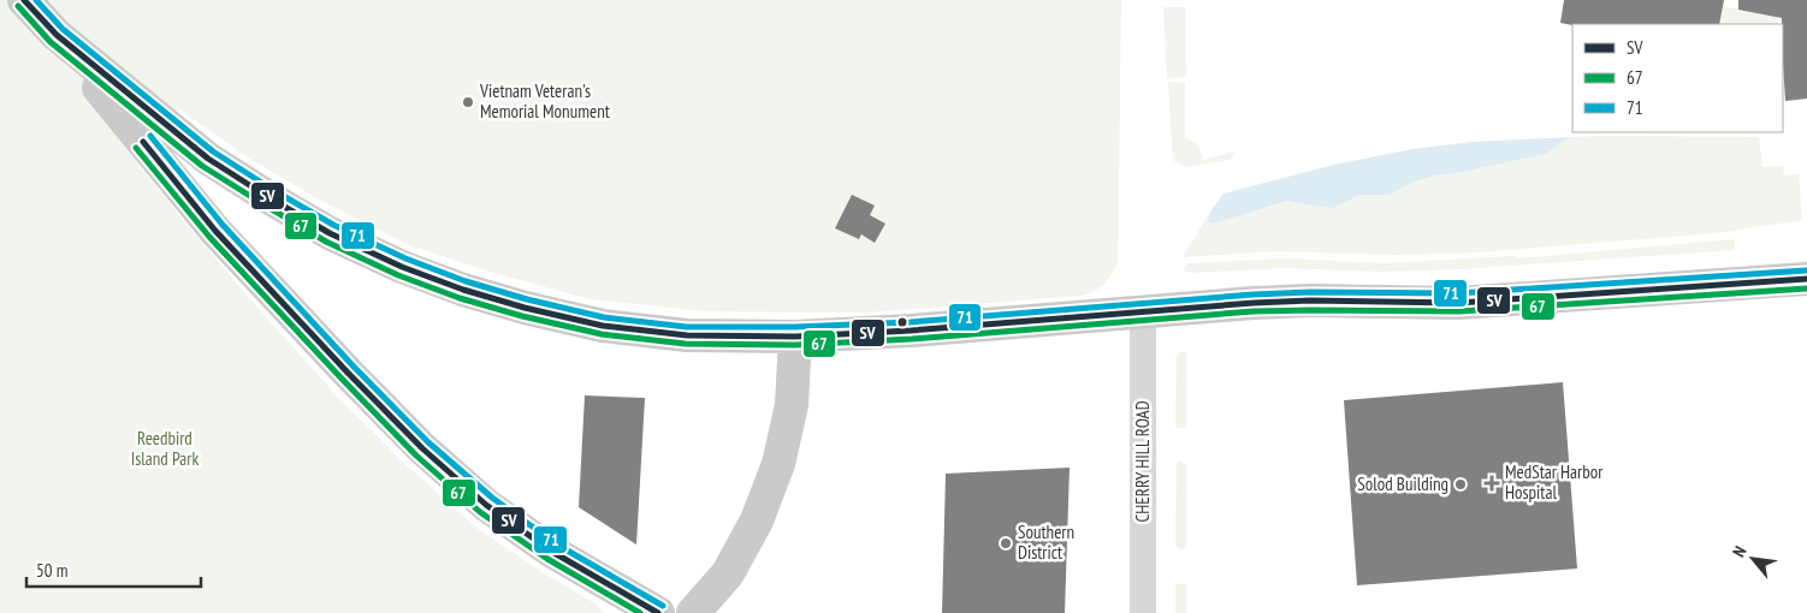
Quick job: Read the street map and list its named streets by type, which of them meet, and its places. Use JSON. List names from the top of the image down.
{
  "streets": {
    "street": ["CHERRY HILL ROAD"]
  },
  "parks": ["Reedbird Island Park"],
  "places": {
    "other": ["Vietnam Veteran's Memorial Monument", "Solod Building", "Southern District"],
    "health": ["MedStar Harbor Hospital"]
  },
  "lines": ["transit line SV", "transit line 71", "transit line 67"],
  "legend": ["SV", "67", "71"],
  "scale_bar": "50 m",
  "north": "top left"
}
